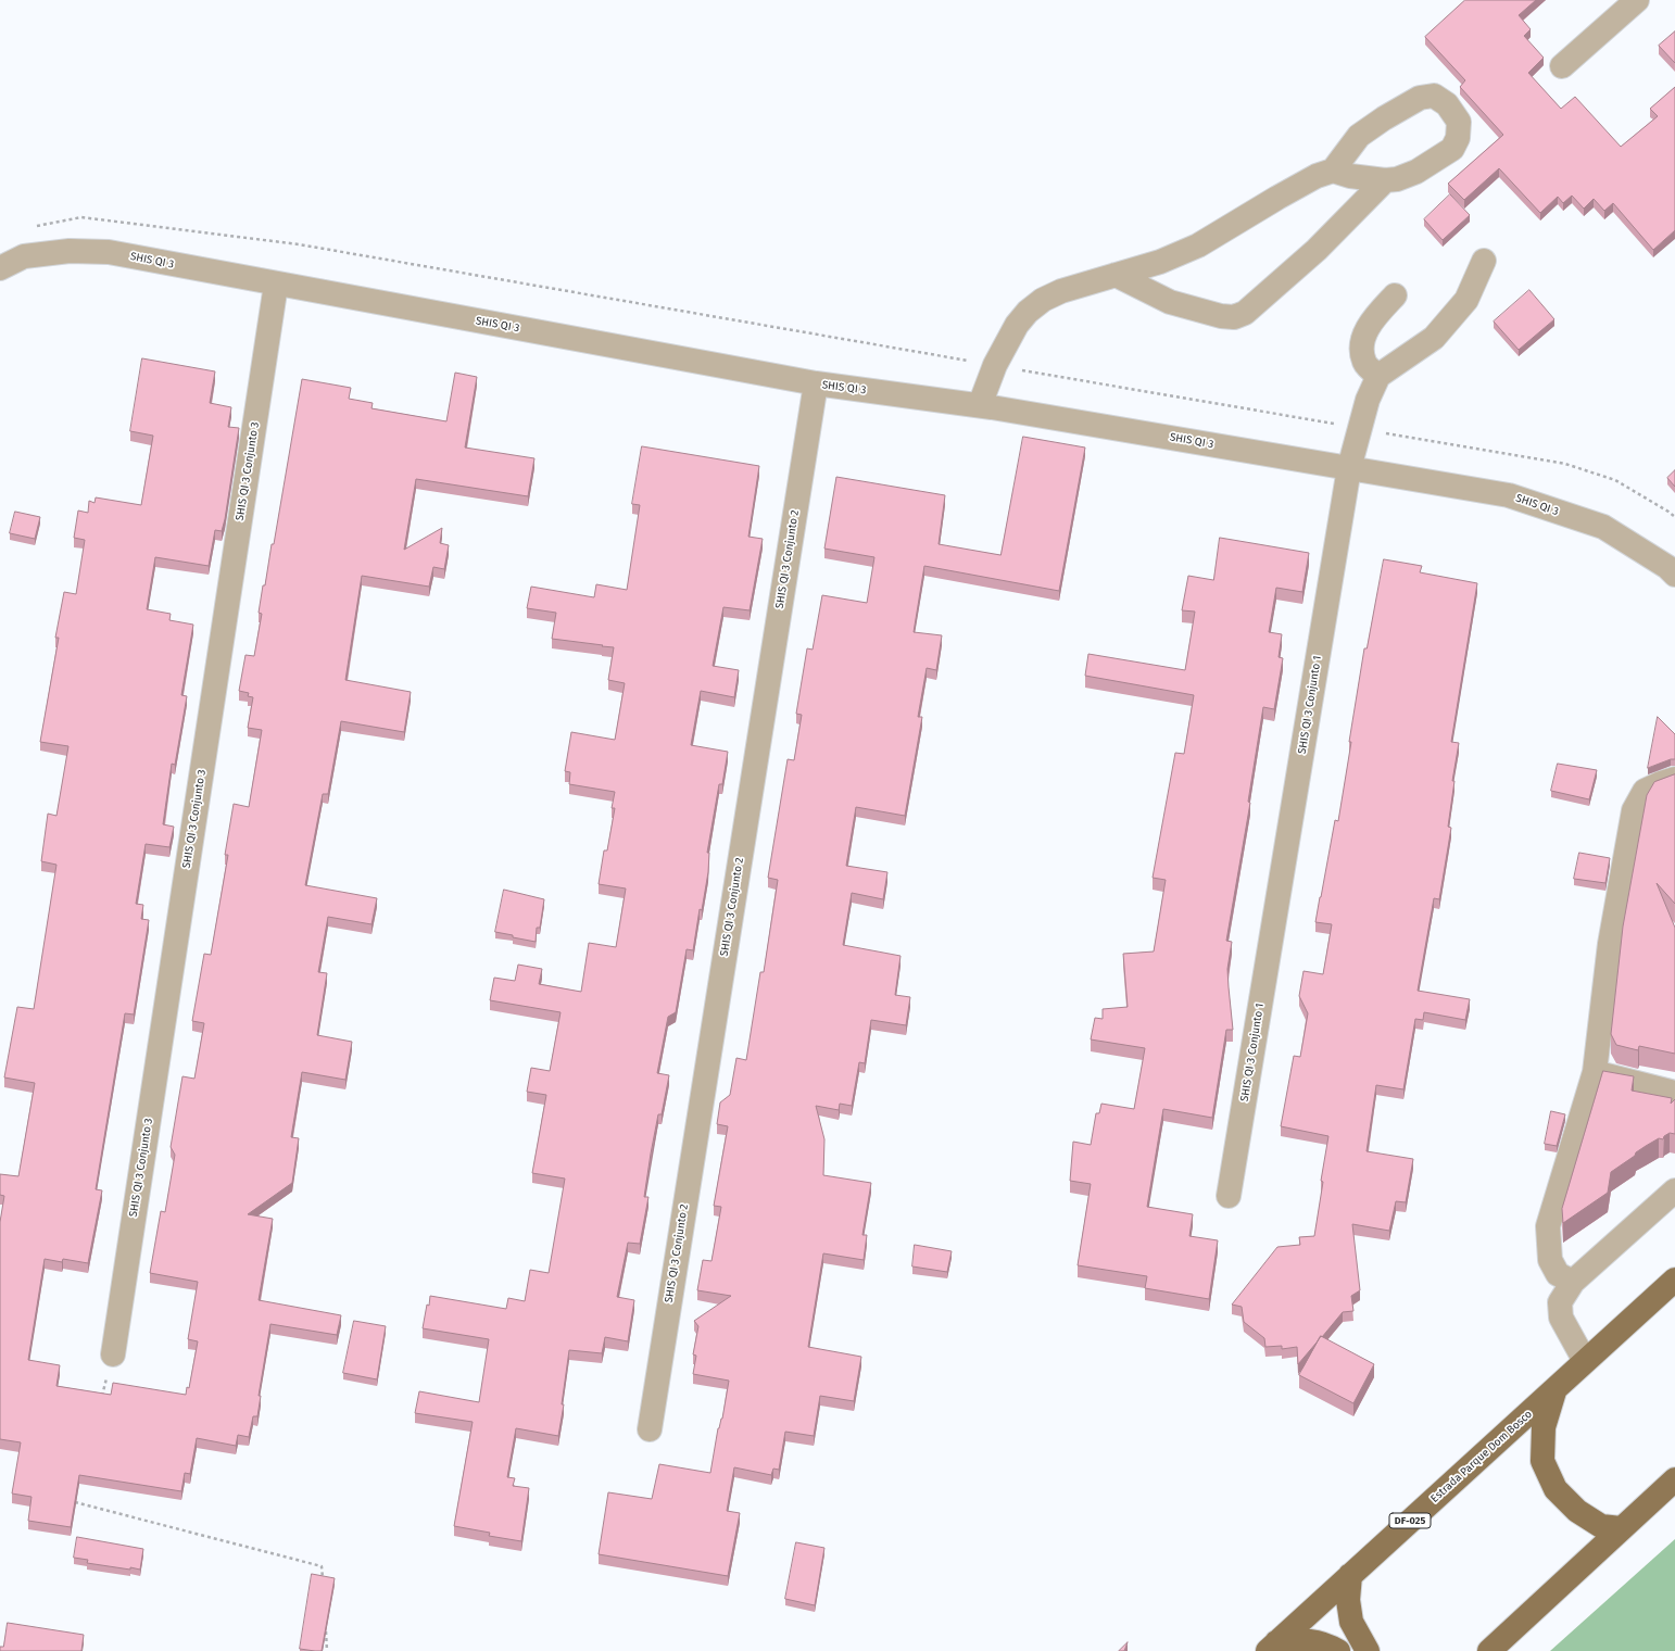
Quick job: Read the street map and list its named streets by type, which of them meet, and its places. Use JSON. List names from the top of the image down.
{
  "streets": {
    "main road": ["Estrada Parque Dom Bosco", "DF-025"],
    "street": [
      "SHIS QI 3",
      "SHIS QI 3 Conjunto 3",
      "SHIS QI 3 Conjunto 2",
      "SHIS QI 3 Conjunto 1"
    ]
  },
  "crossings": [
    ["SHIS QI 3", "SHIS QI 3 Conjunto 3"],
    ["SHIS QI 3", "SHIS QI 3 Conjunto 2"],
    ["SHIS QI 3", "SHIS QI 3 Conjunto 1"]
  ]
}
